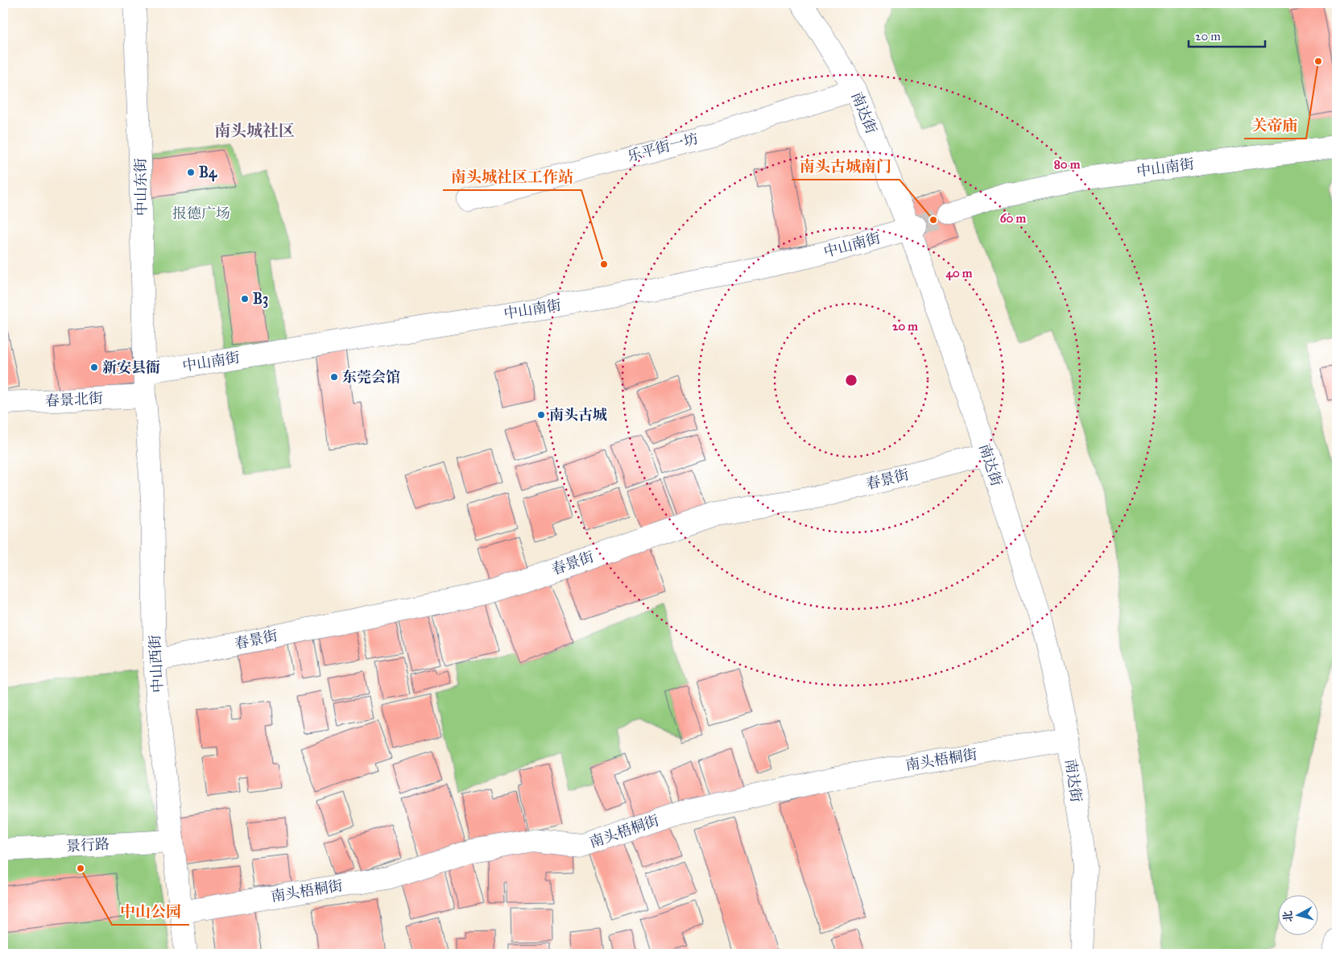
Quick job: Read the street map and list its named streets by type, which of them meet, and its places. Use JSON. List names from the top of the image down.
{
  "streets": {
    "street": [
      "南达街",
      "乐平街一坊",
      "中山南街",
      "中山东街",
      "春景北街",
      "春景街",
      "中山西街",
      "南头梧桐街",
      "景行路"
    ]
  },
  "crossings": [
    ["南达街", "乐平街一坊"],
    ["南达街", "中山南街"],
    ["南达街", "春景街"],
    ["南达街", "南头梧桐街"],
    ["中山南街", "中山东街"],
    ["中山南街", "中山西街"],
    ["中山东街", "中山西街"],
    ["春景北街", "中山西街"],
    ["春景街", "中山西街"],
    ["中山西街", "南头梧桐街"],
    ["中山西街", "景行路"]
  ],
  "districts": ["南头城社区"],
  "parks": ["报德广场"],
  "places": [
    "关帝庙",
    "B4",
    "南头古城南门",
    "南头城社区工作站",
    "B3",
    "新安县衙",
    "东莞会馆",
    "南头古城",
    "中山公园"
  ],
  "scale_bar": "20 m",
  "north": "left",
  "rings": [
    "80 m",
    "60 m",
    "40 m",
    "20 m"
  ]
}
